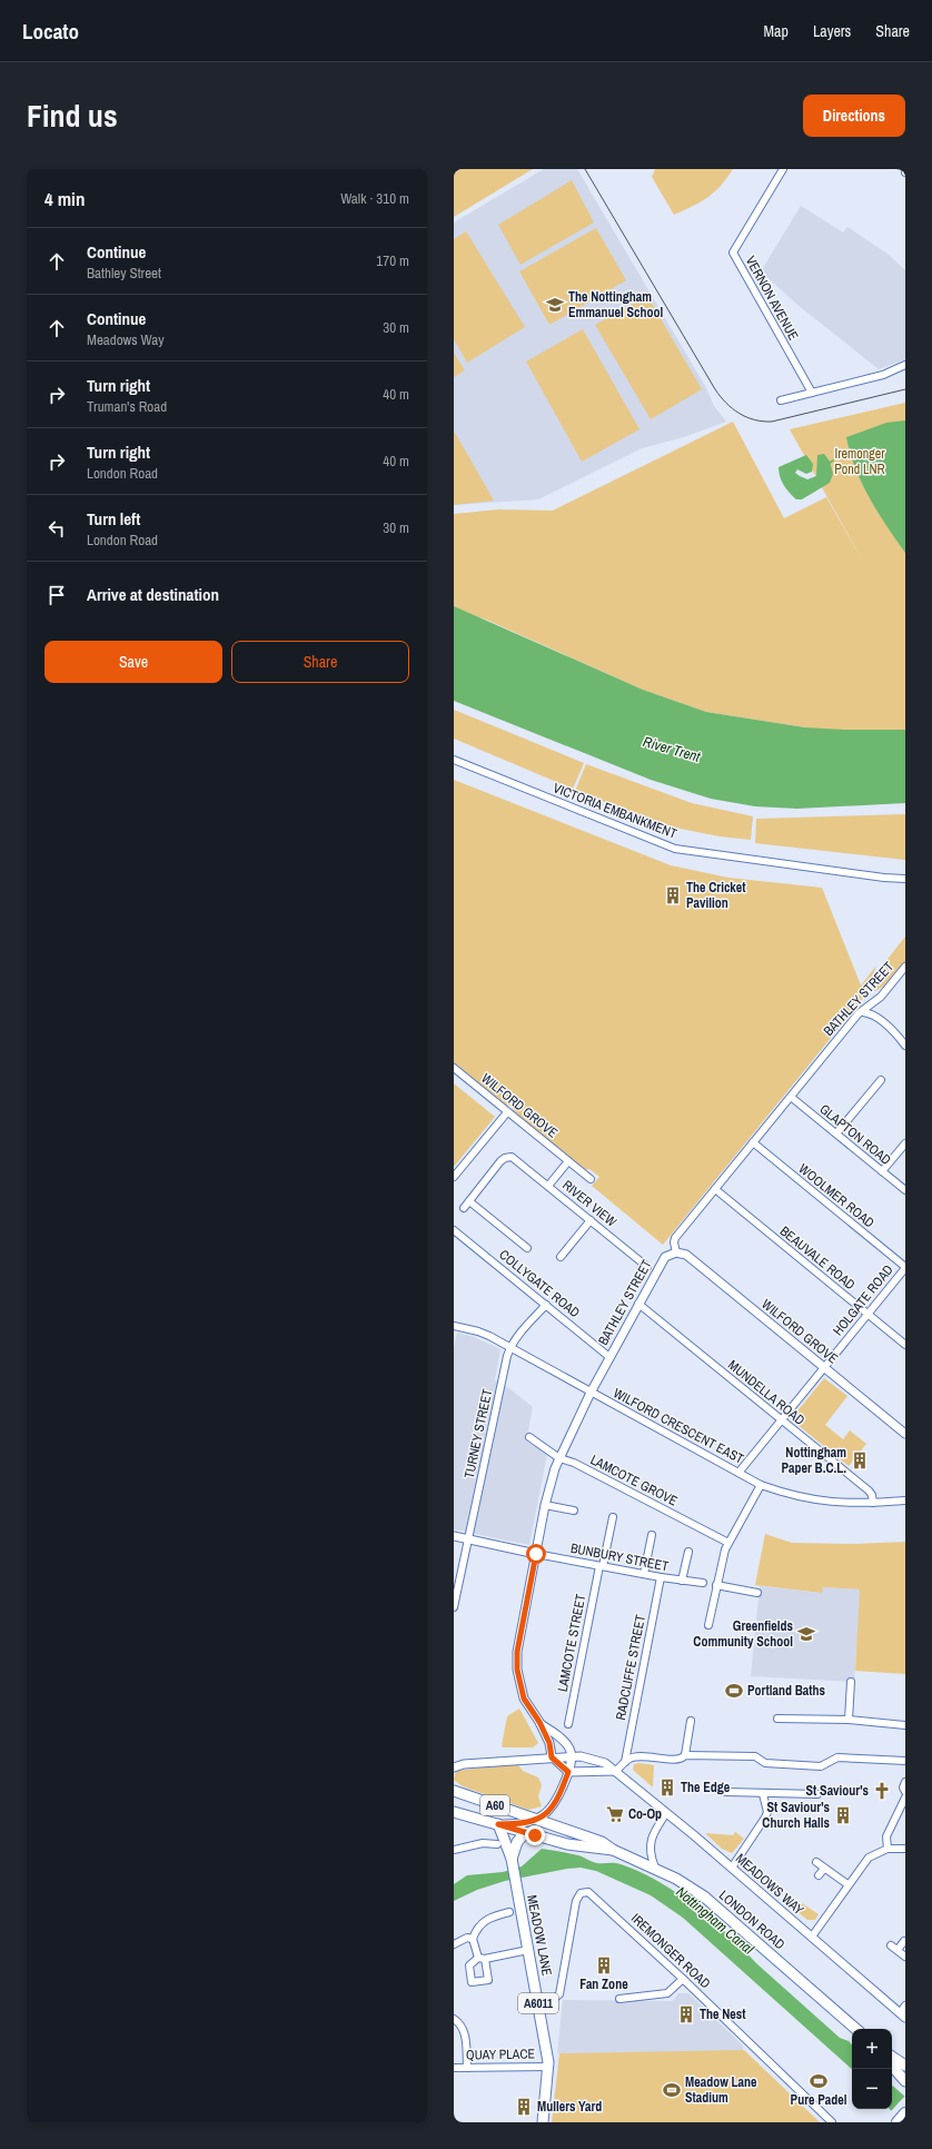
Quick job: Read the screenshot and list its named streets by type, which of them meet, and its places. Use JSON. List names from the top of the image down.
{
  "streets": {
    "main road": [
      "A60",
      "LONDON ROAD",
      "MEADOW LANE",
      "A6011"
    ],
    "street": [
      "VERNON AVENUE",
      "VICTORIA EMBANKMENT",
      "BATHLEY STREET",
      "WILFORD GROVE",
      "GLAPTON ROAD",
      "WOOLMER ROAD",
      "RIVER VIEW",
      "BEAUVALE ROAD",
      "COLLYGATE ROAD",
      "HOLGATE ROAD",
      "MUNDELLA ROAD",
      "WILFORD CRESCENT EAST",
      "TURNEY STREET",
      "LAMCOTE GROVE",
      "BUNBURY STREET",
      "LAMCOTE STREET",
      "RADCLIFFE STREET",
      "MEADOWS WAY",
      "IREMONGER ROAD",
      "QUAY PLACE"
    ]
  },
  "crossings": [
    ["BATHLEY STREET", "WILFORD GROVE"],
    ["BATHLEY STREET", "GLAPTON ROAD"],
    ["BATHLEY STREET", "WOOLMER ROAD"],
    ["BATHLEY STREET", "BEAUVALE ROAD"],
    ["BATHLEY STREET", "COLLYGATE ROAD"],
    ["BATHLEY STREET", "MUNDELLA ROAD"],
    ["BATHLEY STREET", "WILFORD CRESCENT EAST"],
    ["BATHLEY STREET", "LAMCOTE GROVE"],
    ["BATHLEY STREET", "BUNBURY STREET"],
    ["BATHLEY STREET", "MEADOWS WAY"],
    ["WILFORD GROVE", "RIVER VIEW"],
    ["WILFORD GROVE", "HOLGATE ROAD"],
    ["WOOLMER ROAD", "HOLGATE ROAD"],
    ["BEAUVALE ROAD", "HOLGATE ROAD"],
    ["COLLYGATE ROAD", "TURNEY STREET"],
    ["HOLGATE ROAD", "MUNDELLA ROAD"],
    ["HOLGATE ROAD", "WILFORD CRESCENT EAST"],
    ["MUNDELLA ROAD", "WILFORD CRESCENT EAST"],
    ["WILFORD CRESCENT EAST", "TURNEY STREET"],
    ["TURNEY STREET", "BUNBURY STREET"],
    ["BUNBURY STREET", "LAMCOTE STREET"],
    ["BUNBURY STREET", "RADCLIFFE STREET"],
    ["LONDON ROAD", "MEADOW LANE"],
    ["MEADOW LANE", "IREMONGER ROAD"],
    ["MEADOW LANE", "QUAY PLACE"]
  ],
  "water": ["River Trent", "Nottingham Canal"],
  "parks": ["Iremonger Pond LNR"],
  "places": {
    "school or university": ["The Nottingham Emmanuel School", "Greenfields Community School"],
    "building": [
      "The Cricket Pavilion",
      "Nottingham Paper B.C.L.",
      "The Edge",
      "St Saviour's Church Halls",
      "Fan Zone",
      "The Nest",
      "Mullers Yard"
    ],
    "sports": ["Portland Baths", "Pure Padel", "Meadow Lane Stadium"],
    "church": ["St Saviour's"],
    "supermarket": ["Co-Op"]
  },
  "page": {
    "header": "Locato",
    "nav": ["Map", "Layers", "Share"],
    "title": "Find us",
    "buttons": [
      "Directions",
      ["Save", "Share"]
    ],
    "heading": ["4 min", "Walk · 310 m"],
    "list": [
      ["Continue", "Bathley Street", "170 m"],
      ["Continue", "Meadows Way", "30 m"],
      ["Turn right", "Truman's Road", "40 m"],
      ["Turn right", "London Road", "40 m"],
      ["Turn left", "London Road", "30 m"],
      "Arrive at destination"
    ],
    "map_buttons": ["+", "−"]
  }
}
